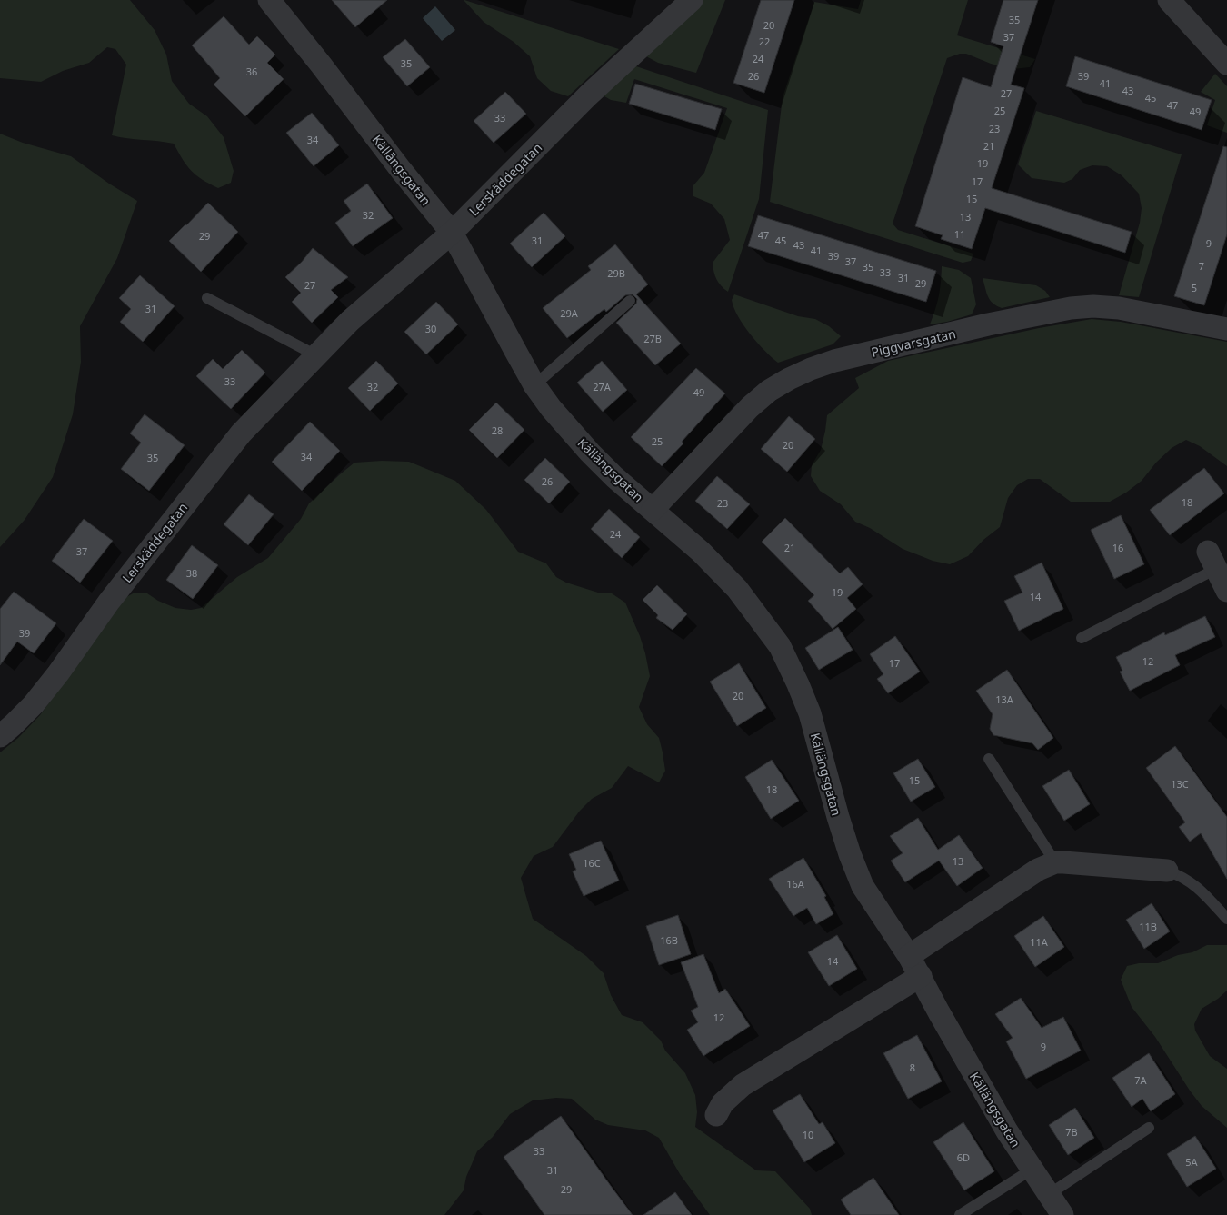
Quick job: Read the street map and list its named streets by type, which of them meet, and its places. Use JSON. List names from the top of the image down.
{
  "streets": {
    "street": ["Källängsgatan", "Lerskäddegatan", "Piggvarsgatan"]
  },
  "crossings": [
    ["Källängsgatan", "Lerskäddegatan"],
    ["Källängsgatan", "Piggvarsgatan"]
  ],
  "house_numbers": [
    "35",
    "20",
    "37",
    "22",
    "24",
    "35",
    "36",
    "26",
    "39",
    "41",
    "43",
    "27",
    "45",
    "47",
    "25",
    "49",
    "33",
    "23",
    "34",
    "21",
    "19",
    "17",
    "15",
    "32",
    "13",
    "11",
    "47",
    "29",
    "31",
    "45",
    "9",
    "43",
    "41",
    "39",
    "37",
    "7",
    "35",
    "33",
    "29B",
    "31",
    "29",
    "27",
    "5",
    "31",
    "29A",
    "30",
    "27B",
    "33",
    "32",
    "27A",
    "49",
    "28",
    "25",
    "20",
    "34",
    "35",
    "26",
    "18",
    "23",
    "24",
    "21",
    "16",
    "37",
    "38",
    "19",
    "14",
    "39",
    "12",
    "17",
    "20",
    "13A",
    "15",
    "13C",
    "18",
    "13",
    "16C",
    "16A",
    "11B",
    "16B",
    "11A",
    "14",
    "12",
    "9",
    "8",
    "7A",
    "7B",
    "10",
    "33",
    "6D",
    "5A",
    "31",
    "29"
  ]
}
